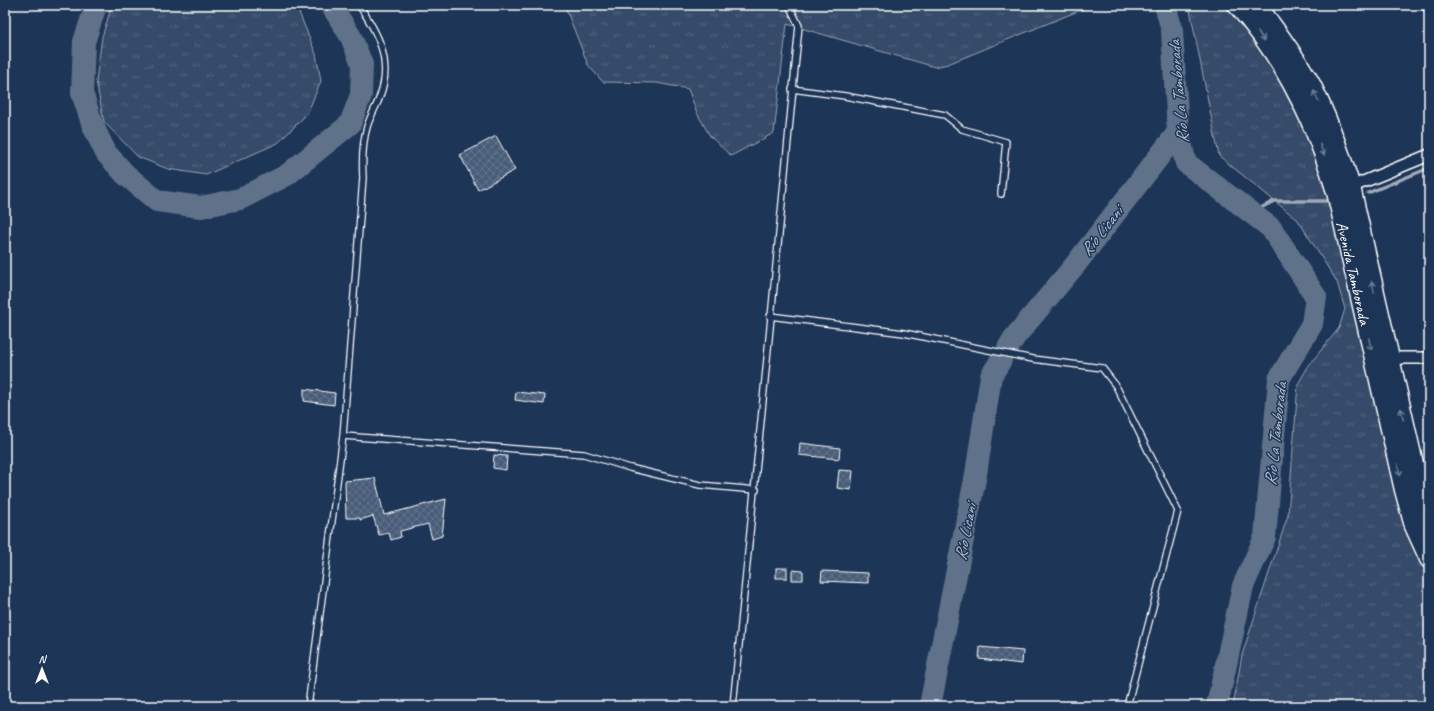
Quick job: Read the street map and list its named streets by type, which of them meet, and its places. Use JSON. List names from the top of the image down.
{
  "streets": {
    "main road": ["Avenida Tamborada"]
  },
  "water": ["Río La Tamborada", "Río Licani"],
  "north": "top"
}
